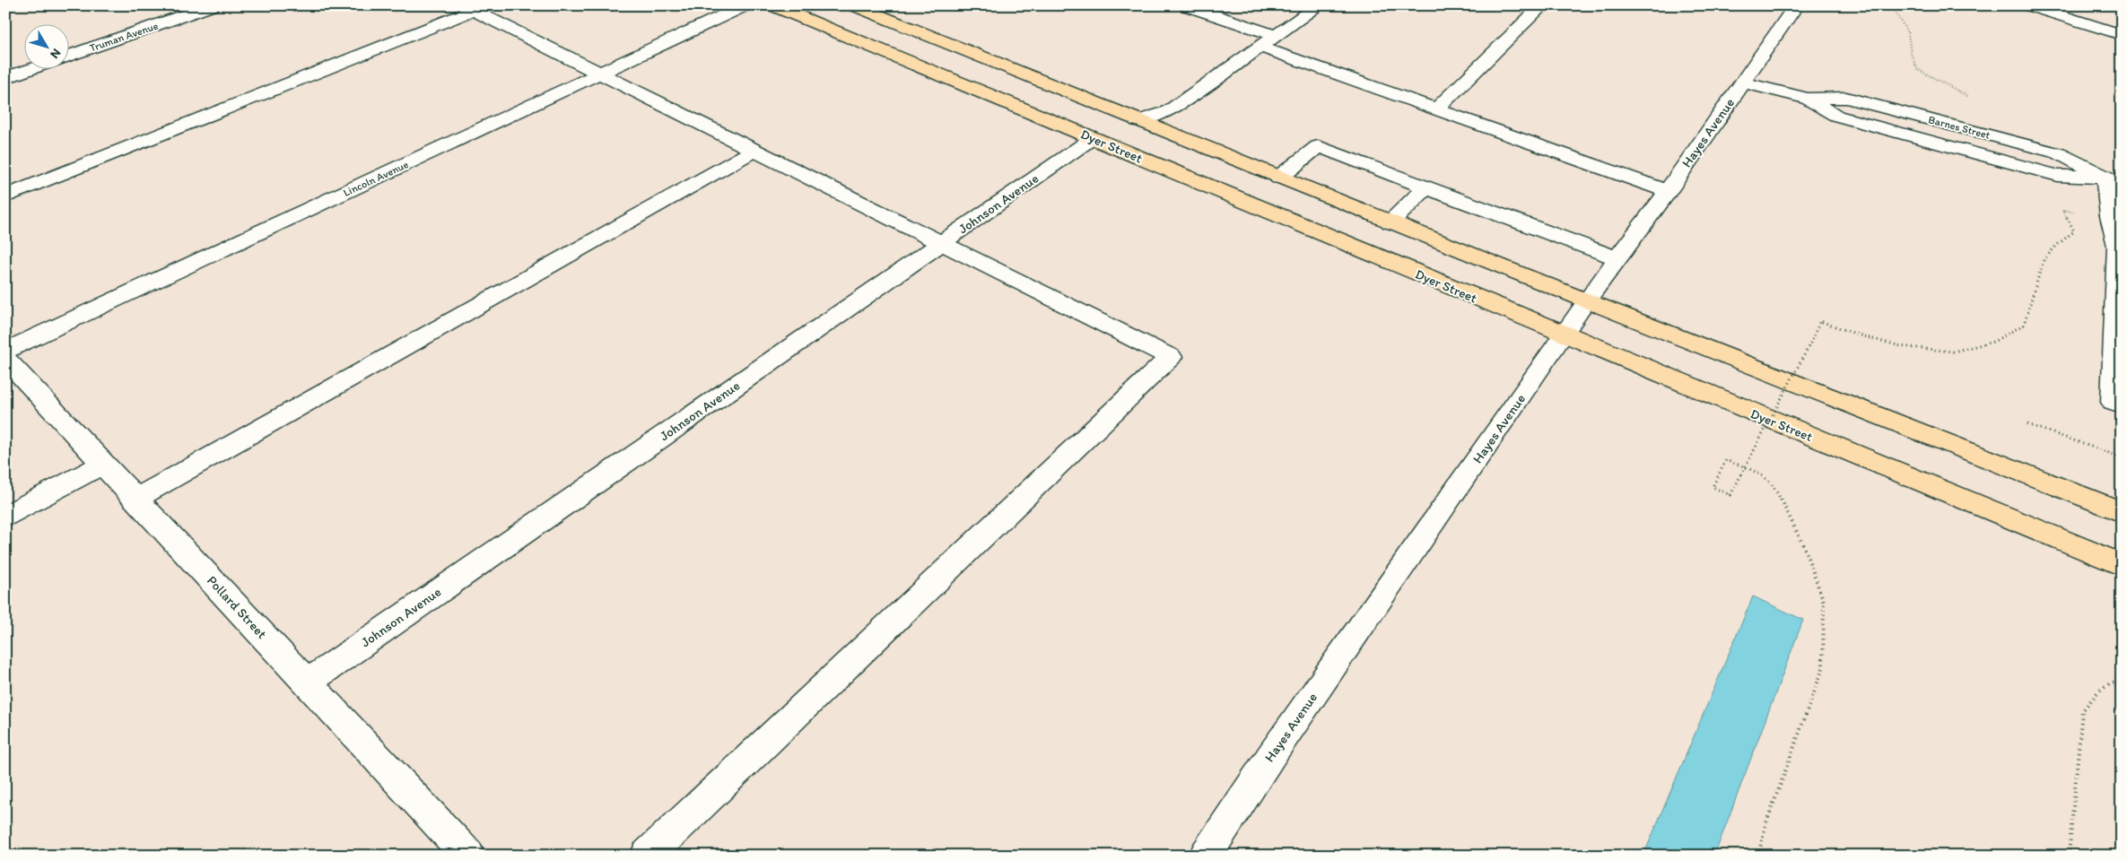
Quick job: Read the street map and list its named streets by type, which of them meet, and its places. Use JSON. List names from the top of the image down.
{
  "streets": {
    "main road": ["Dyer Street"],
    "street": [
      "Truman Avenue",
      "Barnes Street",
      "Hayes Avenue",
      "Lincoln Avenue",
      "Johnson Avenue",
      "Pollard Street"
    ]
  },
  "crossings": [
    ["Barnes Street", "Hayes Avenue"],
    ["Hayes Avenue", "Dyer Street"],
    ["Dyer Street", "Johnson Avenue"],
    ["Johnson Avenue", "Pollard Street"]
  ],
  "north": "bottom right"
}
